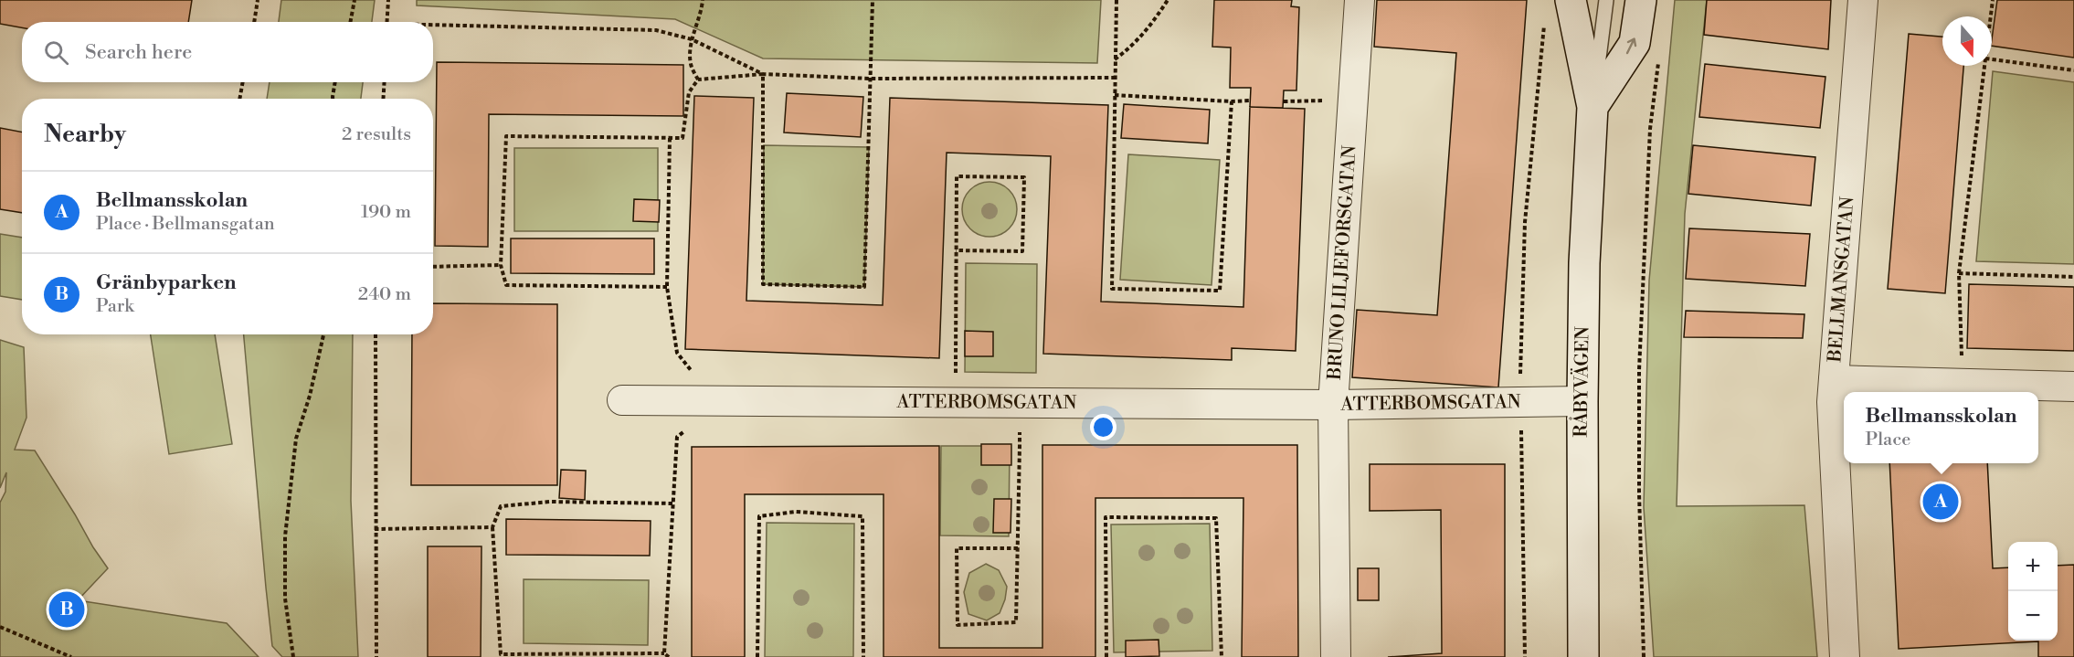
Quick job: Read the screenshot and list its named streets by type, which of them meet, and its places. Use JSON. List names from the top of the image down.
{
  "streets": {
    "main road": ["RÅBYVÄGEN"],
    "street": ["BRUNO LILJEFORSGATAN", "BELLMANSGATAN", "ATTERBOMSGATAN"]
  },
  "crossings": [
    ["BRUNO LILJEFORSGATAN", "ATTERBOMSGATAN"],
    ["RÅBYVÄGEN", "ATTERBOMSGATAN"]
  ],
  "north": "bottom",
  "page": {
    "search": "Search here",
    "heading": ["Nearby", "2 results"],
    "list": [
      {
        "mark": "A",
        "name": "Bellmansskolan",
        "note": "Place · Bellmansgatan",
        "value": "190 m"
      },
      {
        "mark": "B",
        "name": "Gränbyparken",
        "note": "Park",
        "value": "240 m"
      }
    ],
    "popup": ["Bellmansskolan", "Place"],
    "pins": ["A", "B"],
    "map_buttons": ["+", "−"]
  }
}
